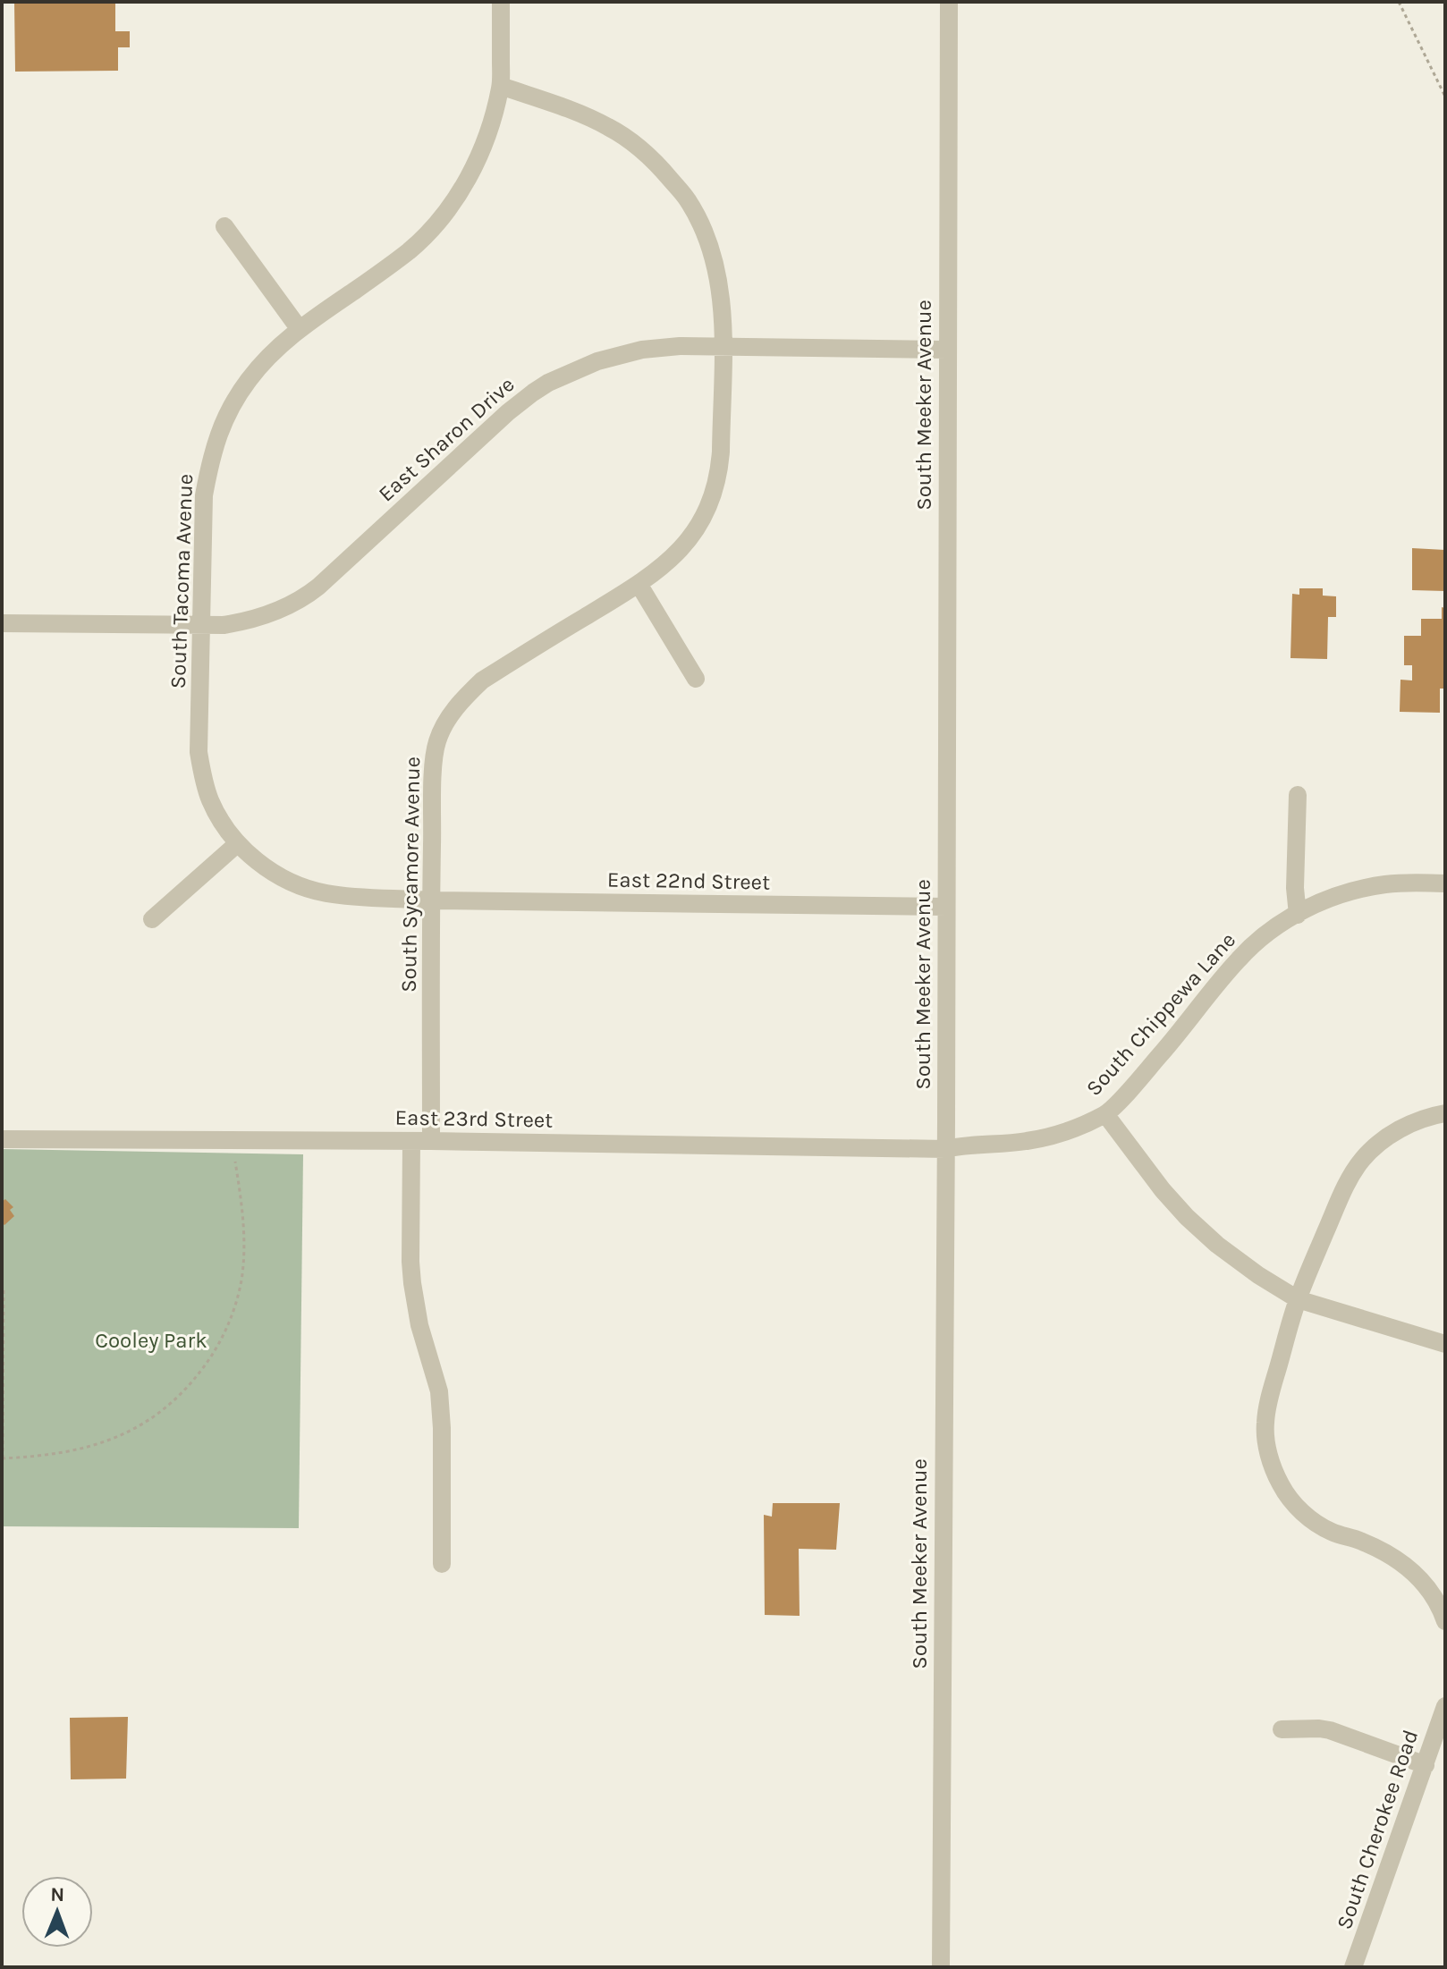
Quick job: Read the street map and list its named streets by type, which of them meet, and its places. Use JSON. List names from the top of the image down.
{
  "streets": {
    "street": [
      "South Meeker Avenue",
      "East Sharon Drive",
      "South Tacoma Avenue",
      "South Sycamore Avenue",
      "East 22nd Street",
      "South Chippewa Lane",
      "East 23rd Street",
      "South Cherokee Road"
    ]
  },
  "crossings": [
    ["South Meeker Avenue", "East Sharon Drive"],
    ["South Meeker Avenue", "East 22nd Street"],
    ["South Meeker Avenue", "South Chippewa Lane"],
    ["South Meeker Avenue", "East 23rd Street"],
    ["East Sharon Drive", "South Tacoma Avenue"],
    ["East Sharon Drive", "South Sycamore Avenue"],
    ["South Tacoma Avenue", "South Sycamore Avenue"],
    ["South Tacoma Avenue", "East 22nd Street"],
    ["South Sycamore Avenue", "East 22nd Street"],
    ["South Sycamore Avenue", "East 23rd Street"],
    ["South Chippewa Lane", "East 23rd Street"]
  ],
  "parks": ["Cooley Park"],
  "north": "top"
}
